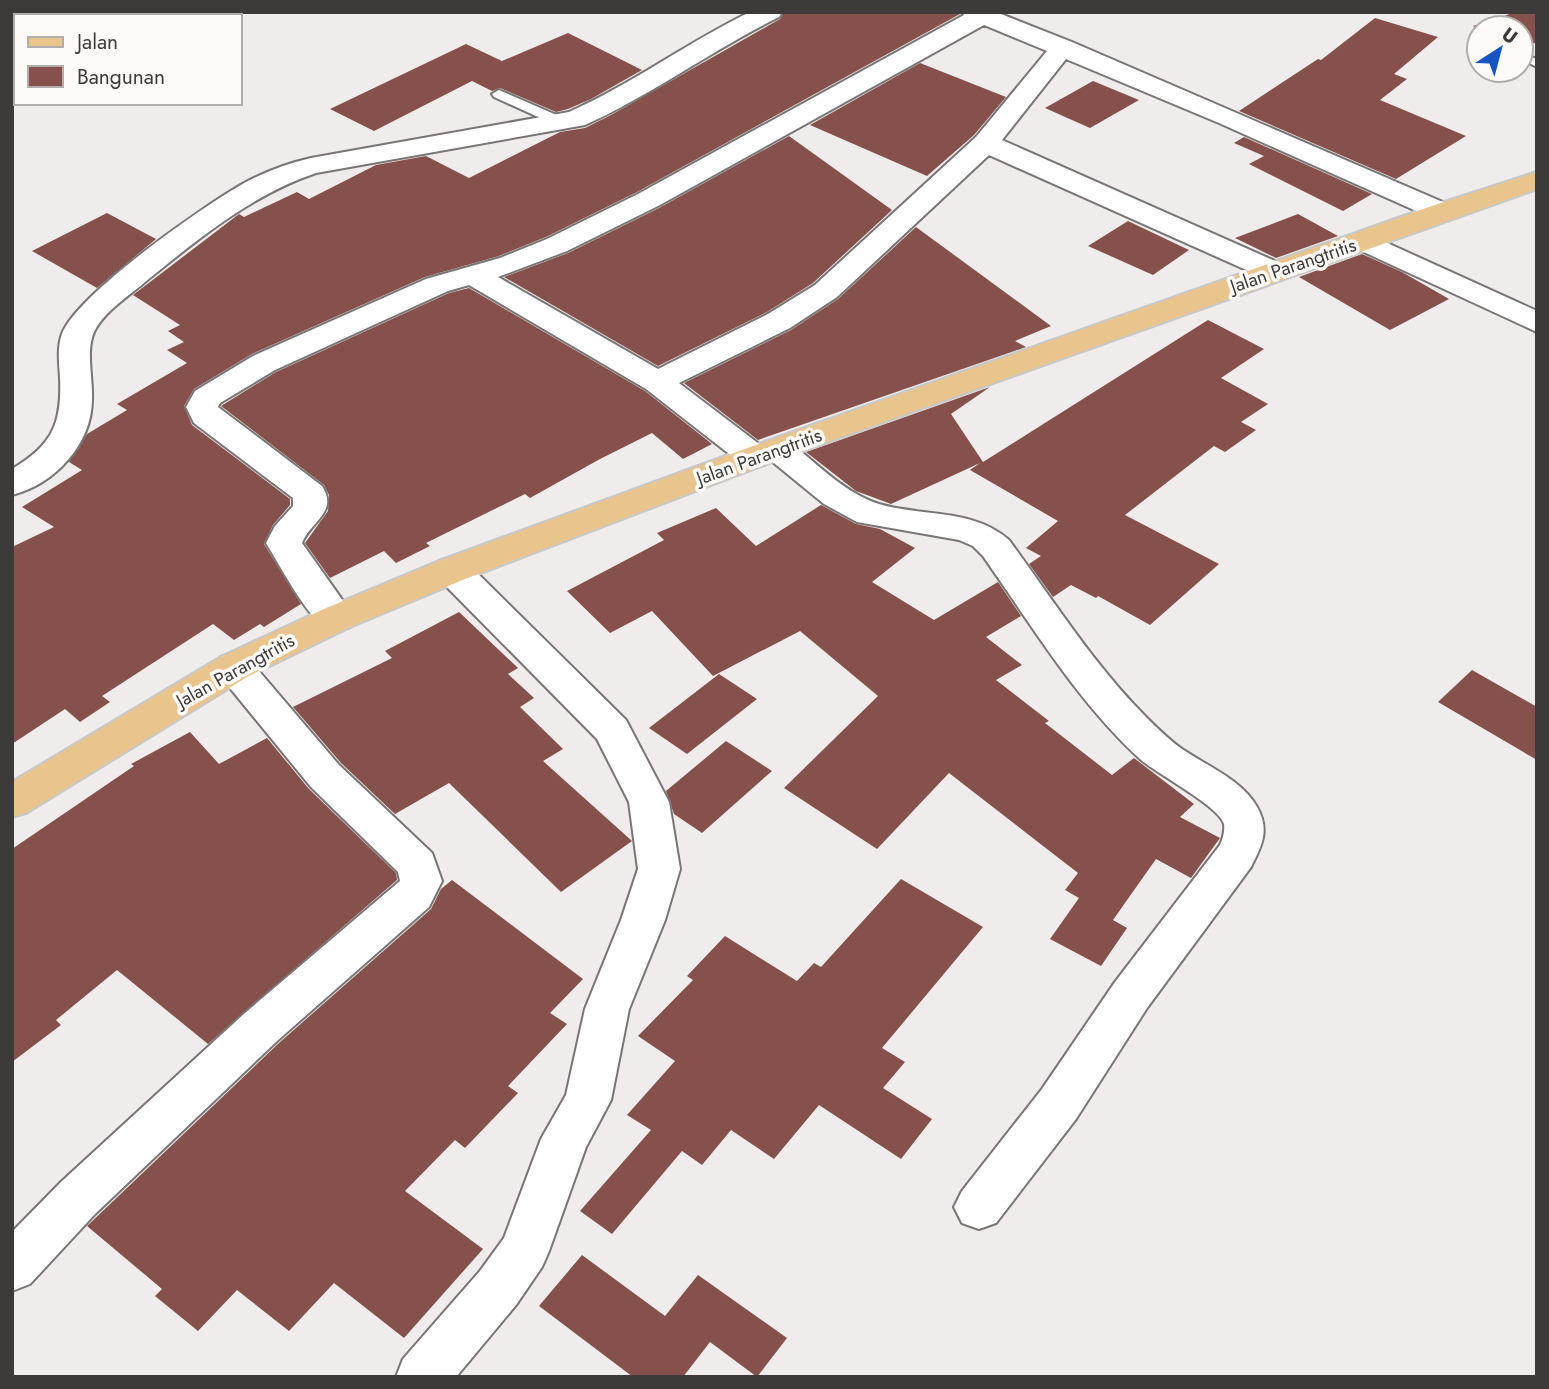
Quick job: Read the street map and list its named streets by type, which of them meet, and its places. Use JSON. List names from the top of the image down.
{
  "streets": {
    "main road": ["Jalan Parangtritis"]
  },
  "legend": ["Jalan", "Bangunan"],
  "north": "top right"
}
